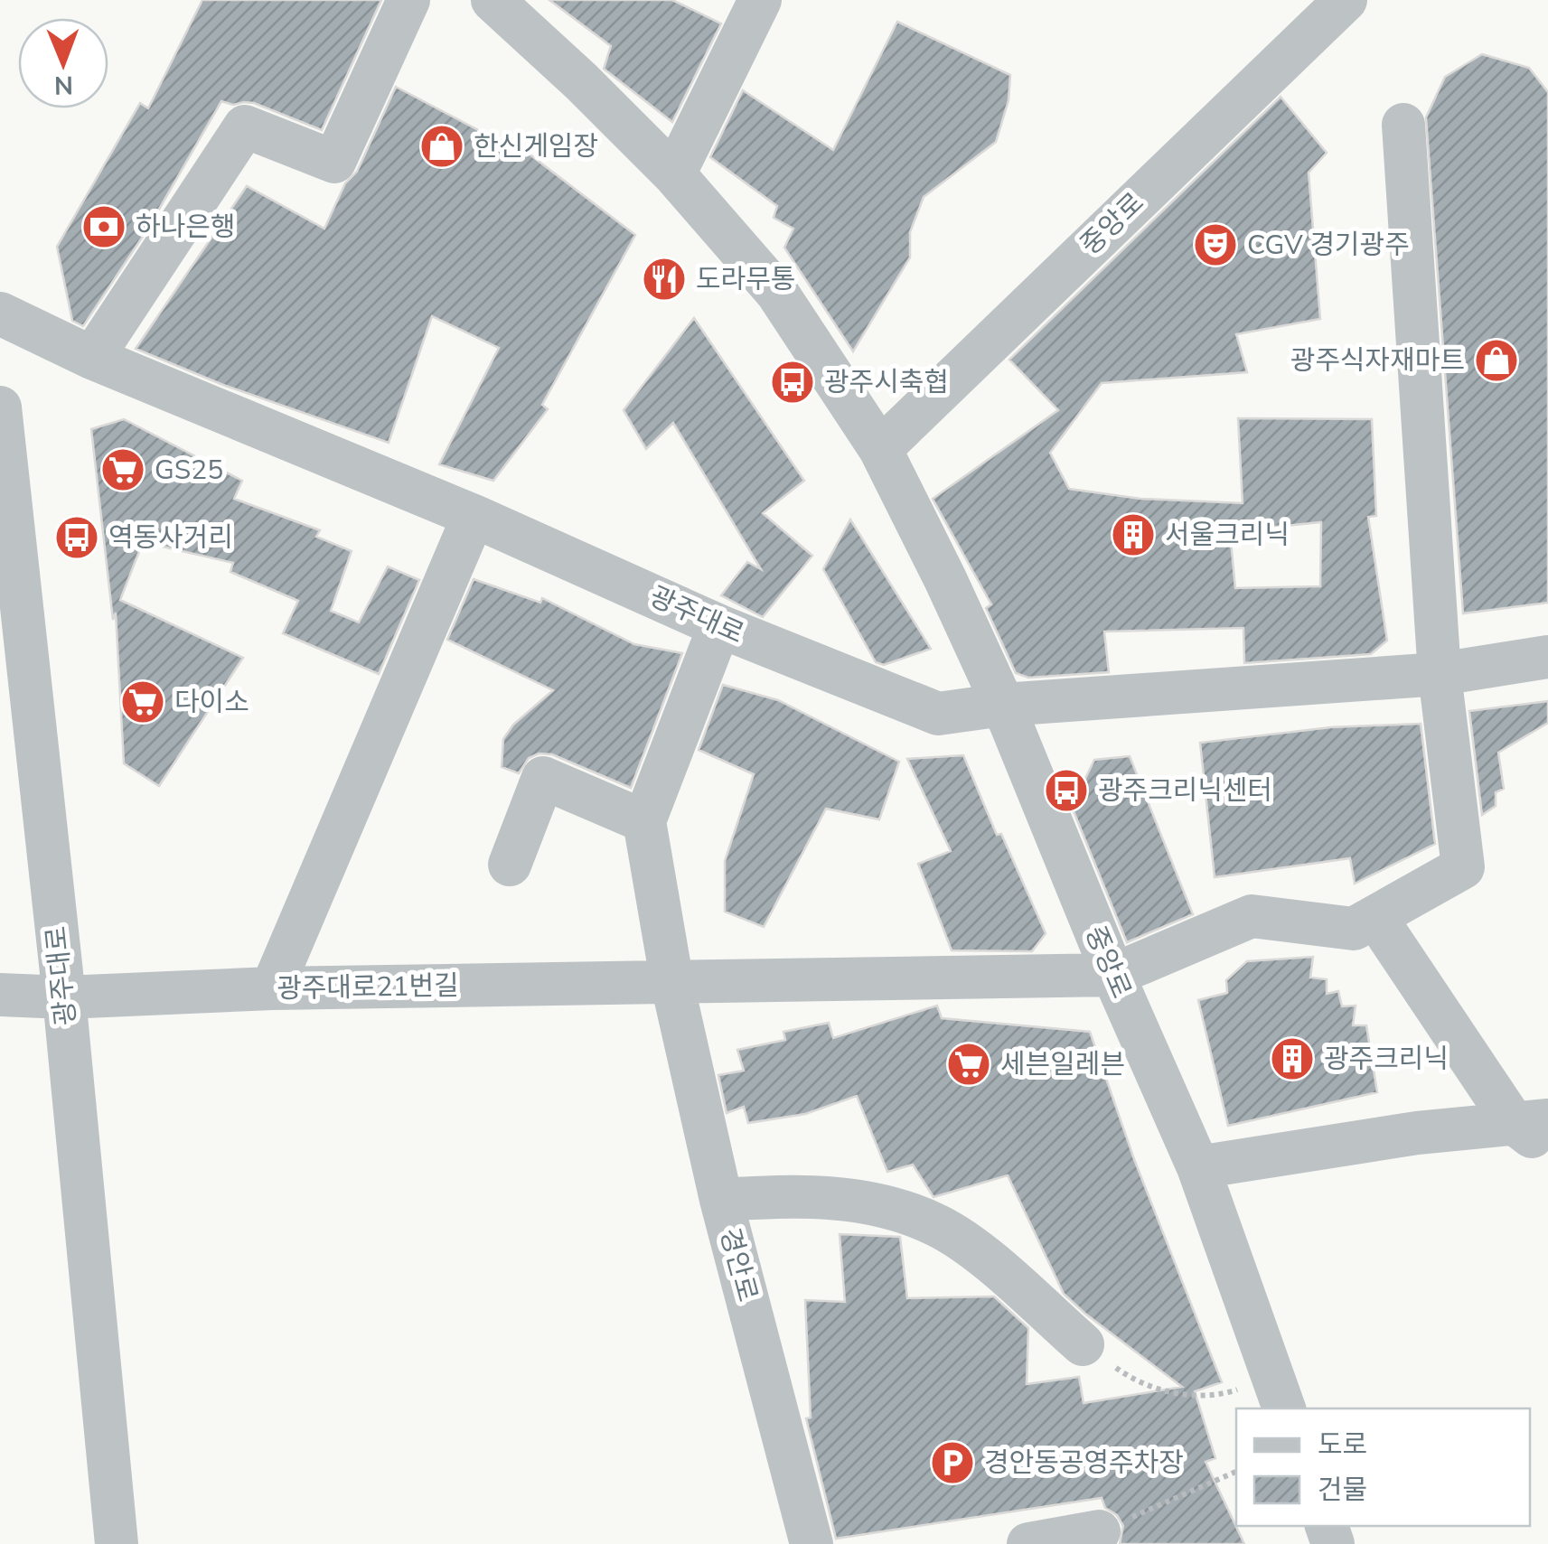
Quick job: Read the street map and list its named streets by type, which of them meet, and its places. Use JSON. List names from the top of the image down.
{
  "streets": {
    "street": [
      "중앙로",
      "광주대로",
      "광주대로21번길",
      "경안로"
    ]
  },
  "crossings": [
    ["중앙로", "광주대로"],
    ["중앙로", "광주대로21번길"],
    ["광주대로", "광주대로21번길"],
    ["광주대로21번길", "경안로"]
  ],
  "places": {
    "shop": ["한신게임장", "광주식자재마트"],
    "bank": ["하나은행"],
    "theatre": ["CGV 경기광주"],
    "restaurant": ["도라무통"],
    "bus stop": ["광주시축협", "역동사거리", "광주크리닉센터"],
    "supermarket": ["GS25", "다이소", "세븐일레븐"],
    "building": ["서울크리닉", "광주크리닉"],
    "parking": ["경안동공영주차장"]
  },
  "legend": ["도로", "건물"],
  "north": "bottom"
}
